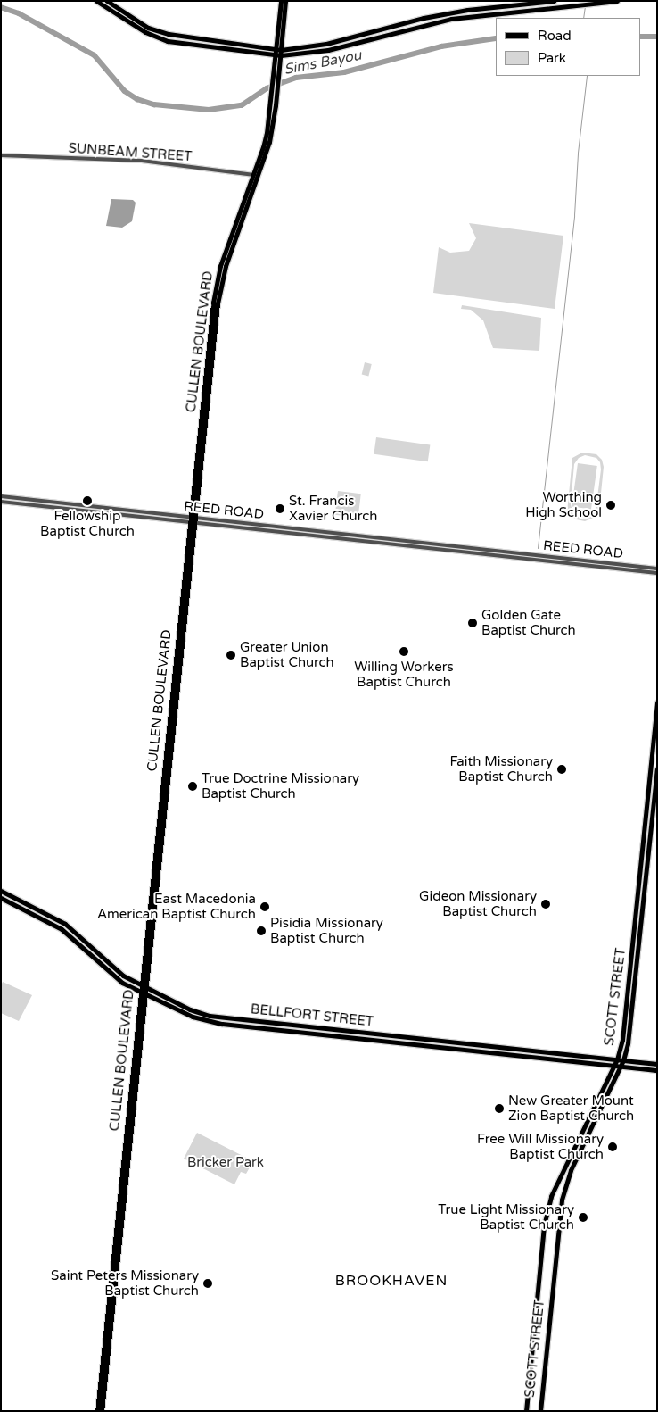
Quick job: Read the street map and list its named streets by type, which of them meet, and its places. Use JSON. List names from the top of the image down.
{
  "streets": {
    "main road": ["CULLEN BOULEVARD", "SCOTT STREET", "BELLFORT STREET"],
    "street": ["SUNBEAM STREET", "REED ROAD"]
  },
  "crossings": [
    ["SUNBEAM STREET", "CULLEN BOULEVARD"],
    ["CULLEN BOULEVARD", "REED ROAD"],
    ["CULLEN BOULEVARD", "BELLFORT STREET"],
    ["SCOTT STREET", "BELLFORT STREET"]
  ],
  "districts": ["BROOKHAVEN"],
  "water": ["Sims Bayou"],
  "parks": ["Bricker Park"],
  "places": [
    "Fellowship Baptist Church",
    "Worthing High School",
    "St. Francis Xavier Church",
    "Golden Gate Baptist Church",
    "Willing Workers Baptist Church",
    "Greater Union Baptist Church",
    "Faith Missionary Baptist Church",
    "True Doctrine Missionary Baptist Church",
    "Gideon Missionary Baptist Church",
    "East Macedonia American Baptist Church",
    "Pisidia Missionary Baptist Church",
    "New Greater Mount Zion Baptist Church",
    "Free Will Missionary Baptist Church",
    "True Light Missionary Baptist Church",
    "Saint Peters Missionary Baptist Church"
  ],
  "legend": ["Road", "Park"]
}
